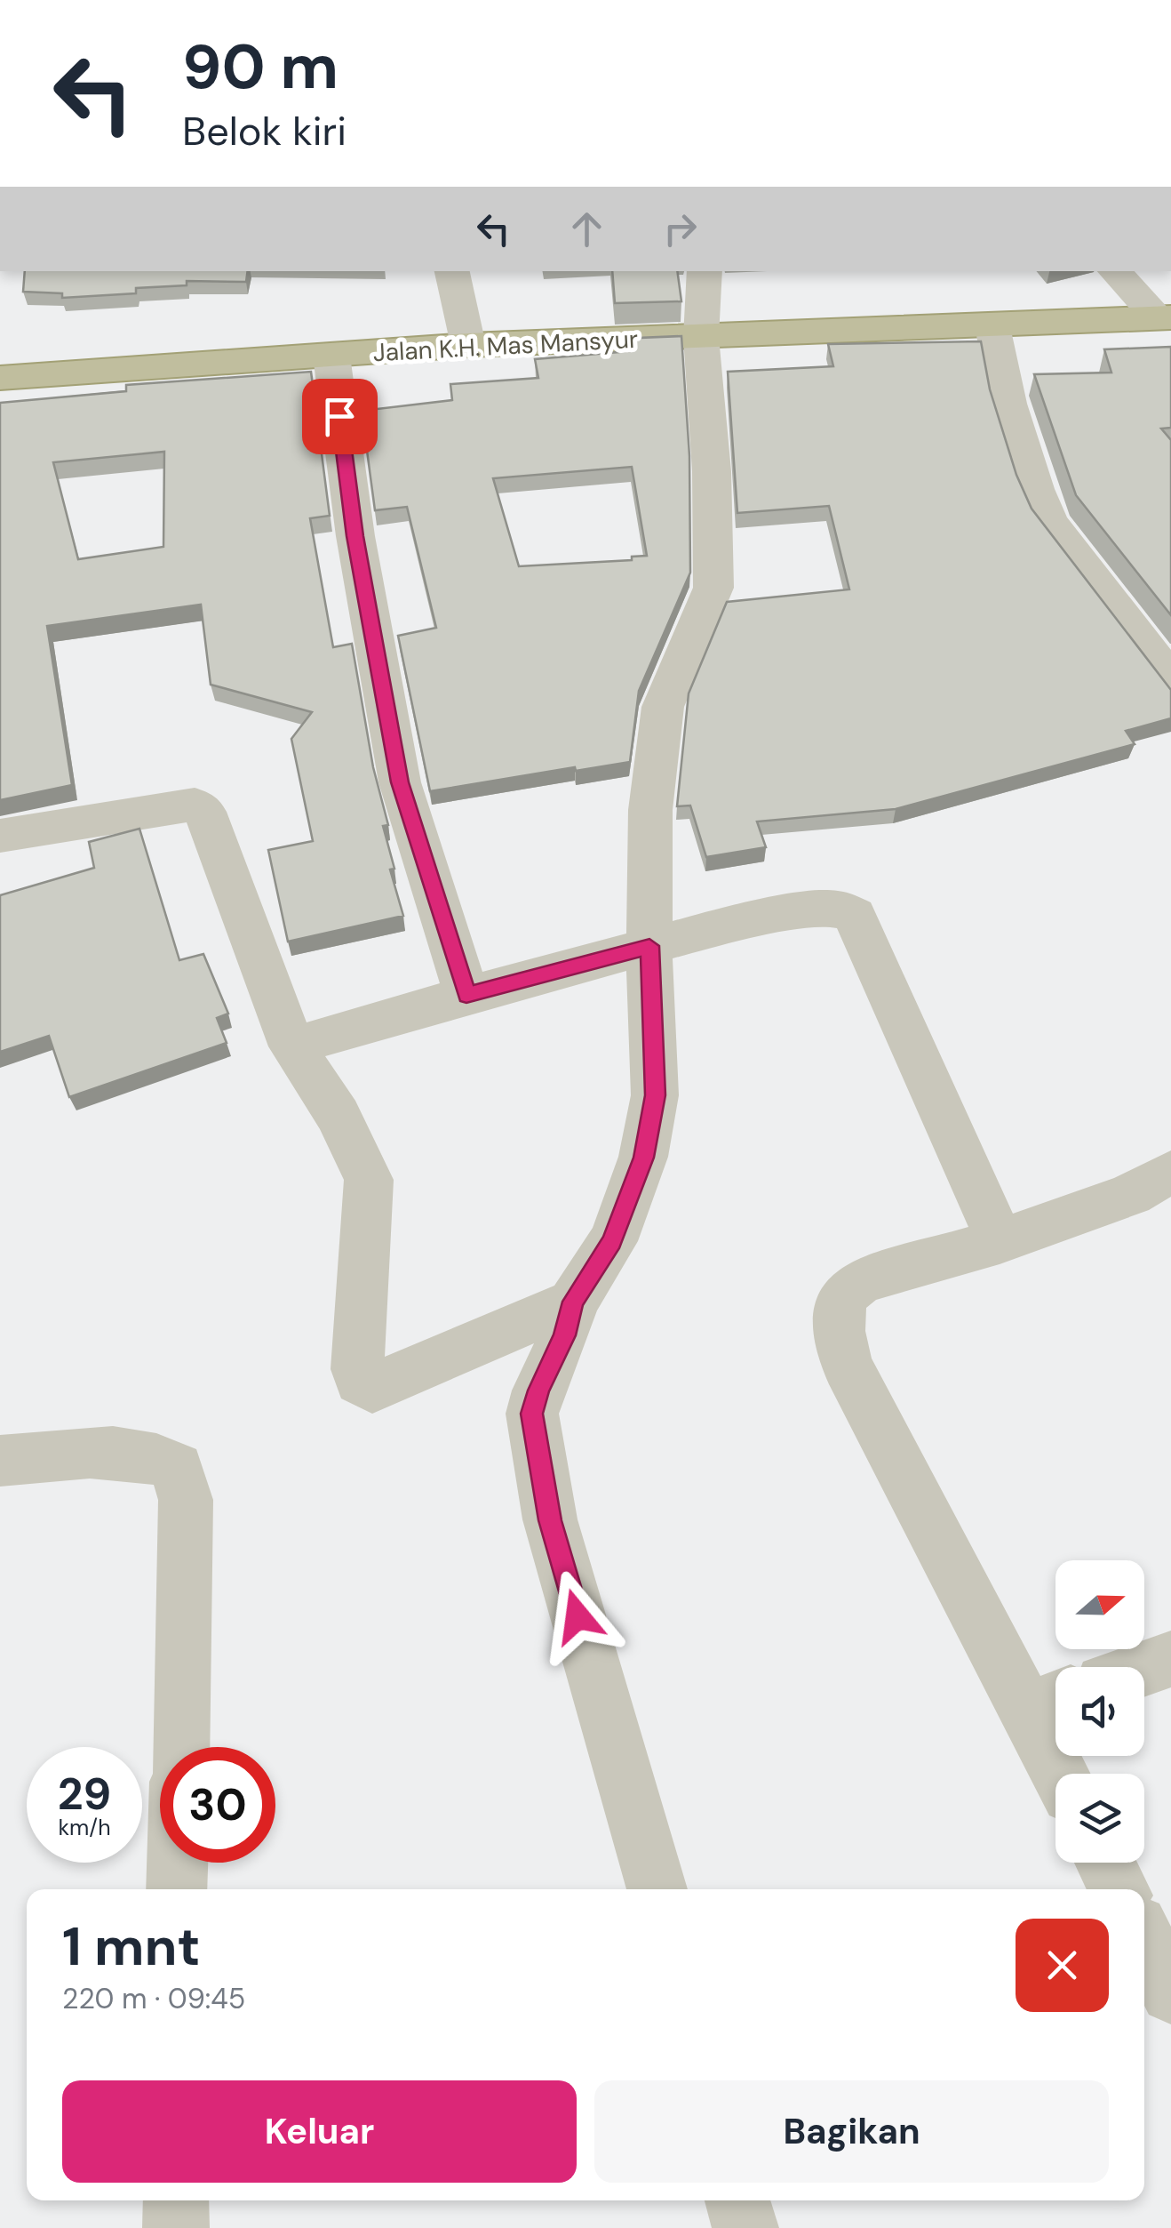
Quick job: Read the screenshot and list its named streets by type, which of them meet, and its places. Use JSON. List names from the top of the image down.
{
  "streets": {
    "highway": ["Jalan K.H. Mas Mansyur"]
  },
  "north": "right",
  "page": {
    "turn": ["90 m", "Belok kiri"],
    "speed": "29 km/h",
    "limit": "30",
    "heading": ["1 mnt", "220 m · 09:45"],
    "buttons": ["Keluar", "Bagikan"]
  }
}
